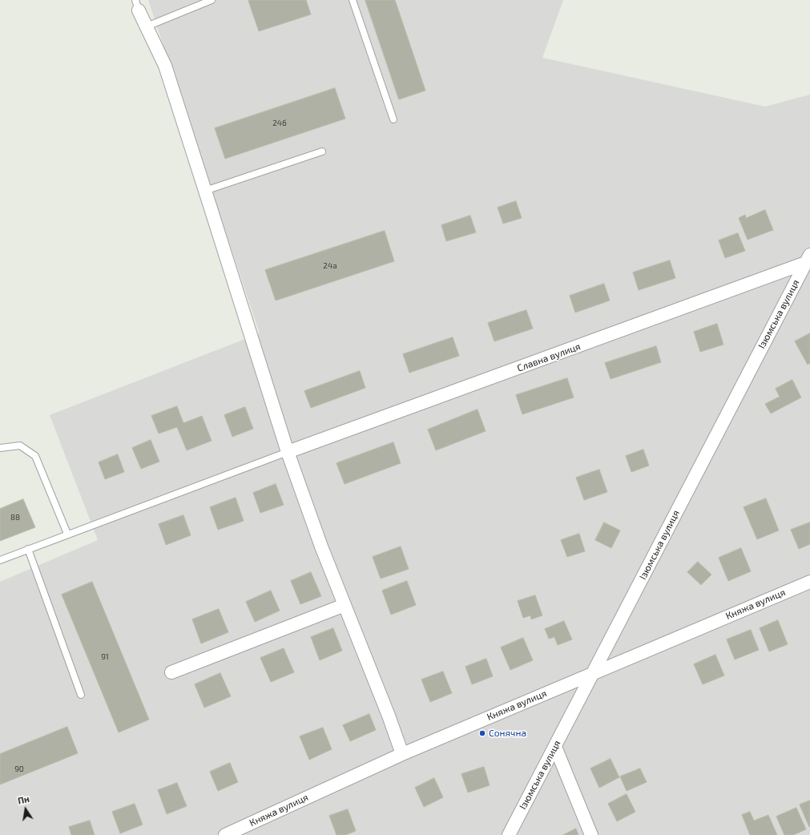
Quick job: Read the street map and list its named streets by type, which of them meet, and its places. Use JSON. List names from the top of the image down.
{
  "streets": {
    "street": ["Ізюмська вулиця", "Славна вулиця", "Княжа вулиця"]
  },
  "crossings": [
    ["Ізюмська вулиця", "Славна вулиця"],
    ["Ізюмська вулиця", "Княжа вулиця"]
  ],
  "places": ["Сонячна"],
  "house_numbers": [
    "24б",
    "24а",
    "88",
    "91",
    "90"
  ],
  "north": "top"
}
